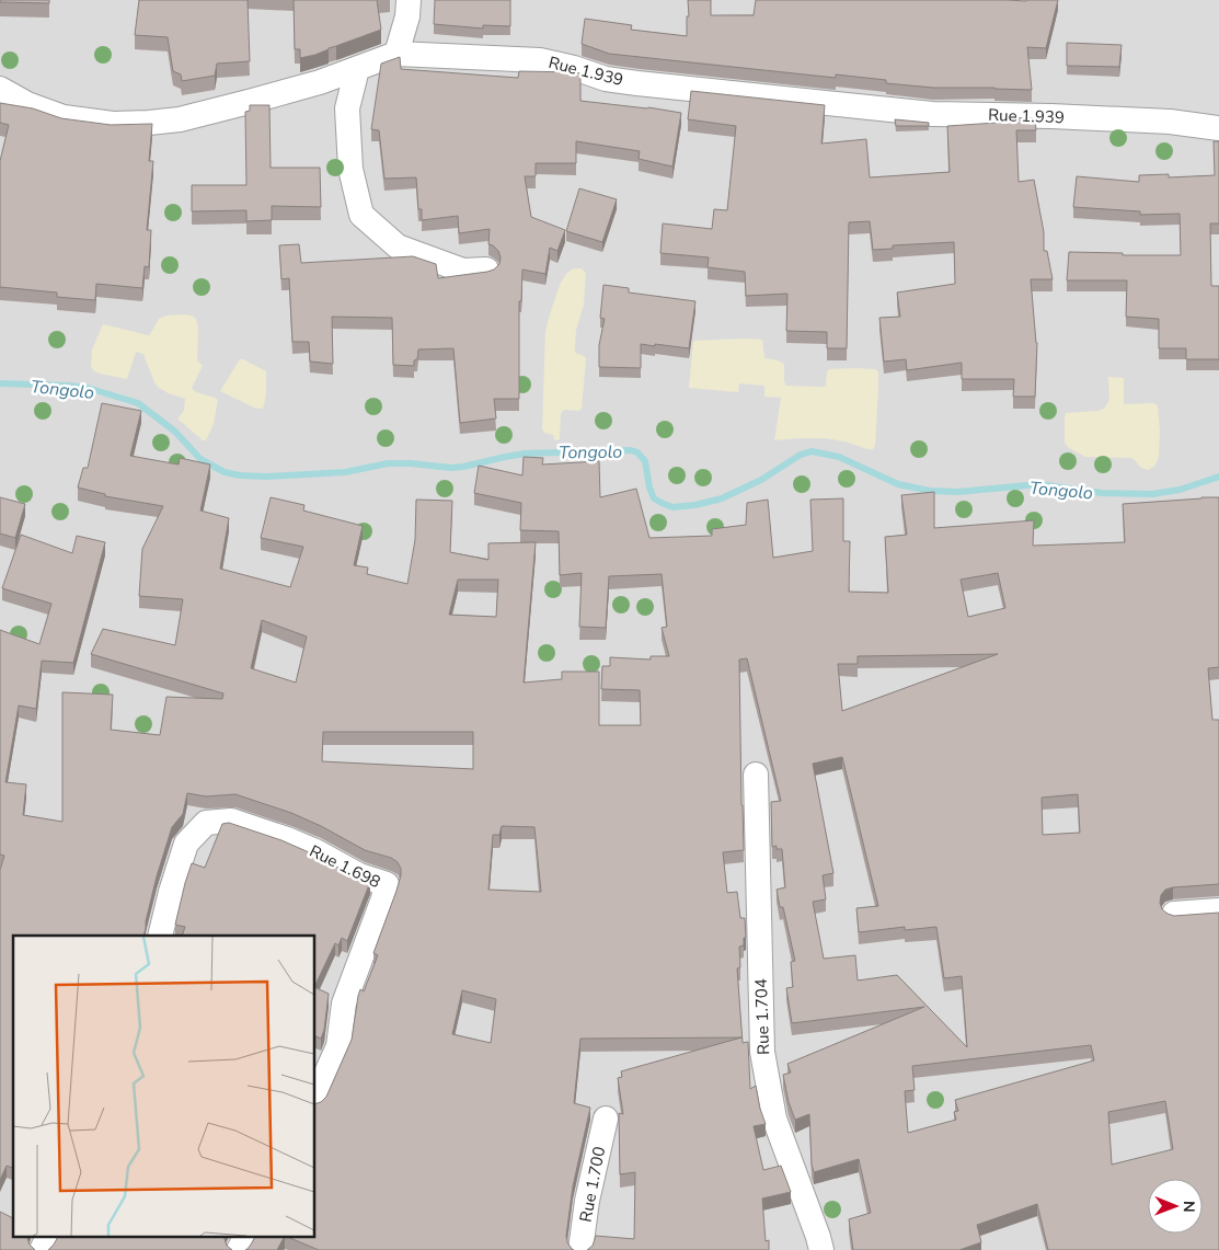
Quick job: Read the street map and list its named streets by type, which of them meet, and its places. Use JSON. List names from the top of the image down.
{
  "streets": {
    "street": [
      "Rue 1.939",
      "Rue 1.698",
      "Rue 1.704",
      "Rue 1.700"
    ]
  },
  "water": ["Tongolo"],
  "north": "right"
}
